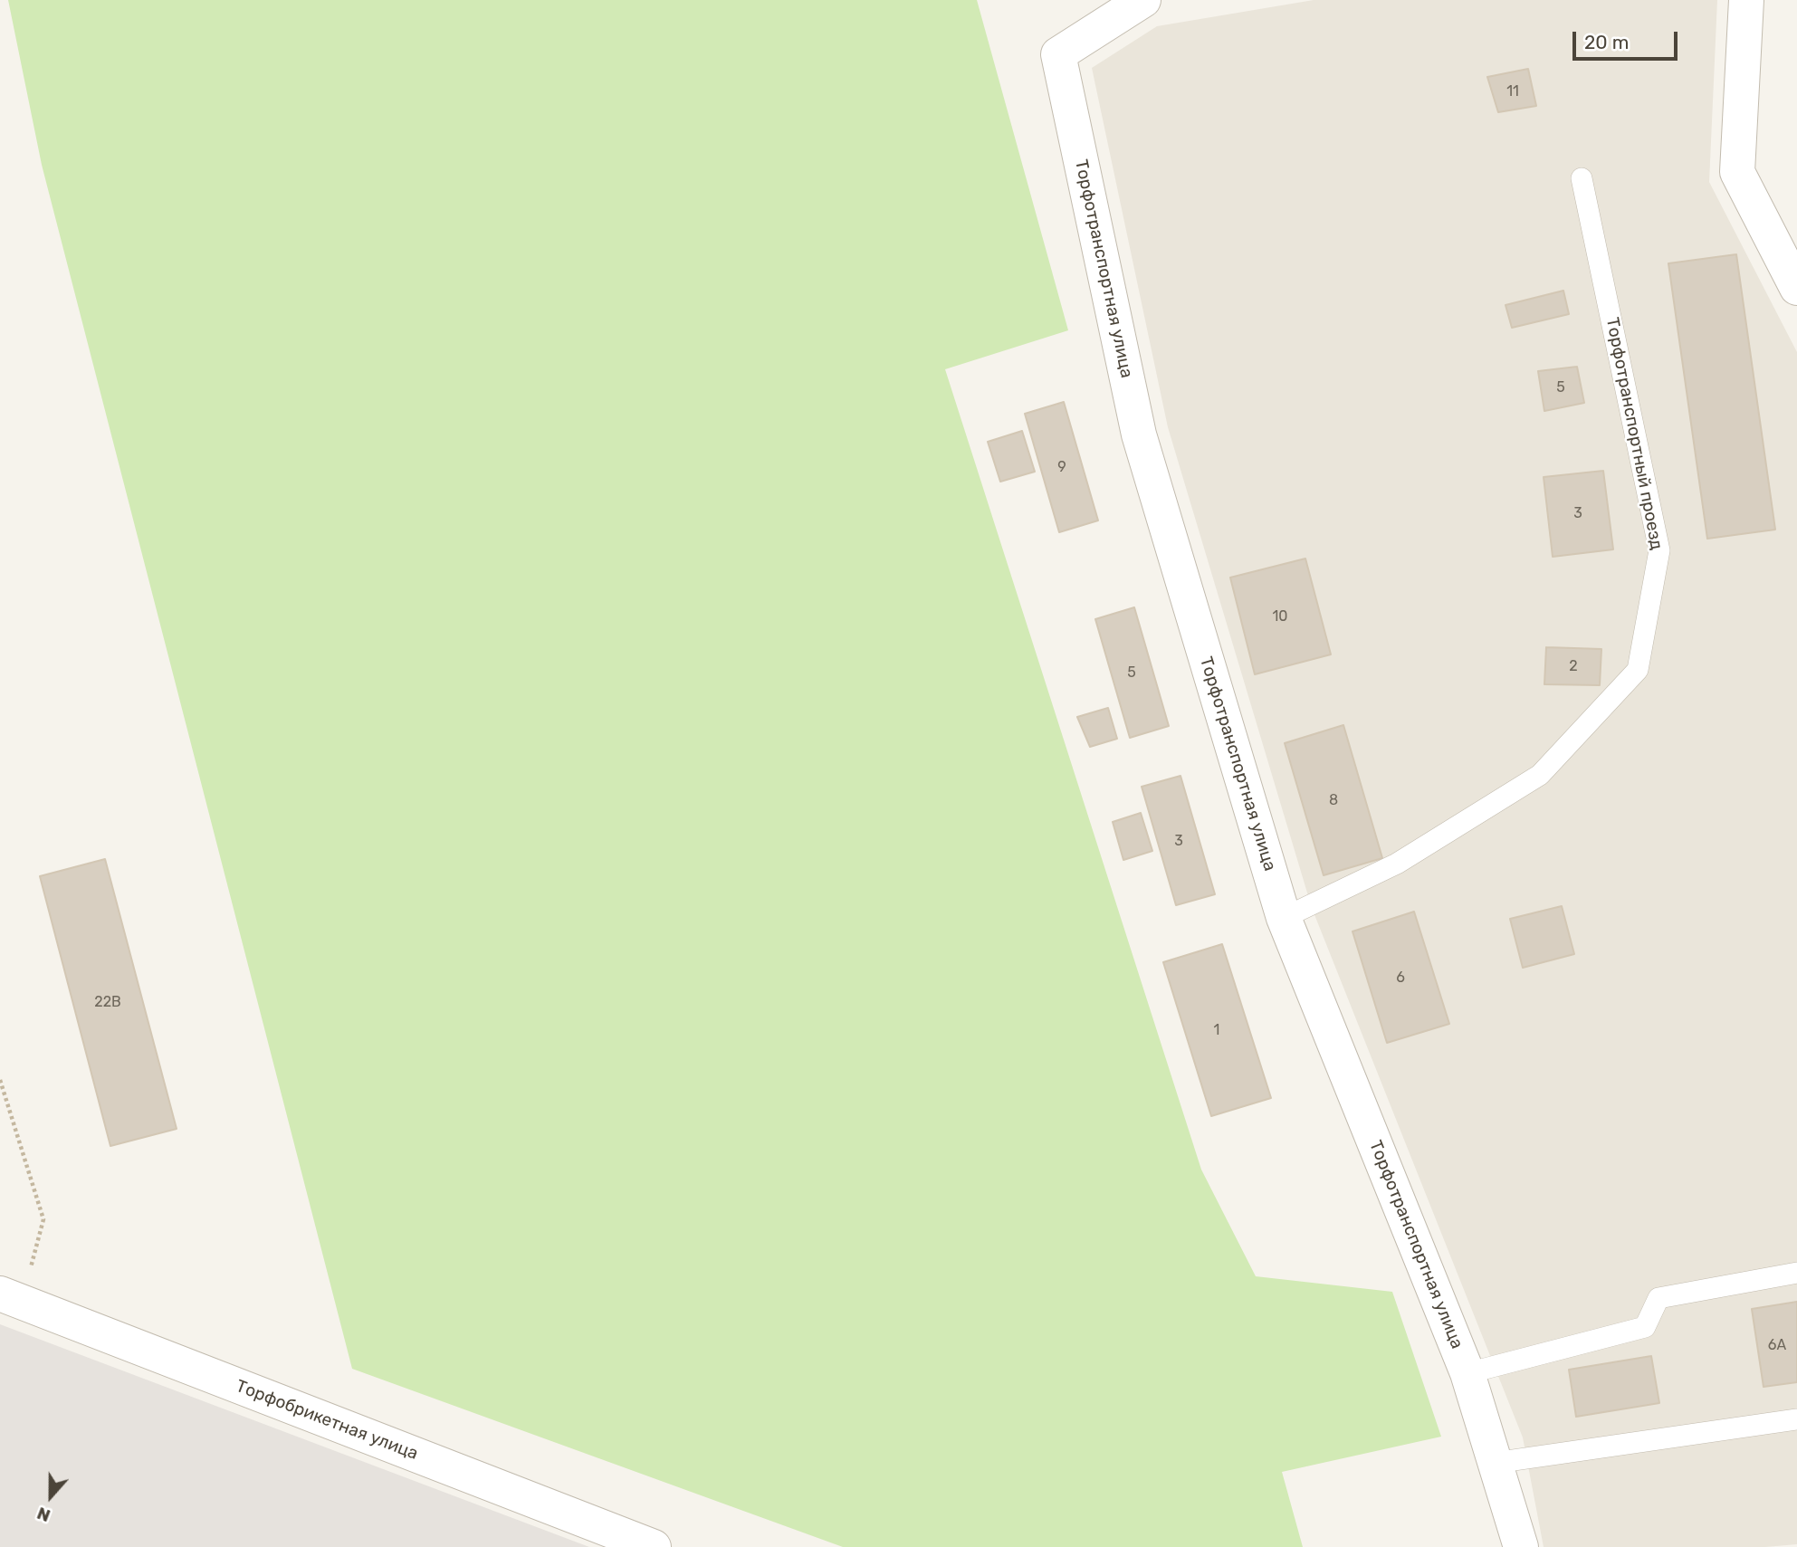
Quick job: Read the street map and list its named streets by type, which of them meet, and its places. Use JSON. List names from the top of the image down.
{
  "streets": {
    "street": ["Торфотранспортная улица", "Торфобрикетная улица"],
    "lane": ["Торфотранспортный проезд"]
  },
  "crossings": [
    ["Торфотранспортная улица", "Торфотранспортный проезд"]
  ],
  "house_numbers": [
    "11",
    "5",
    "9",
    "3",
    "10",
    "2",
    "5",
    "8",
    "3",
    "6",
    "22В",
    "1",
    "6А"
  ],
  "scale_bar": "20 m",
  "north": "bottom"
}
